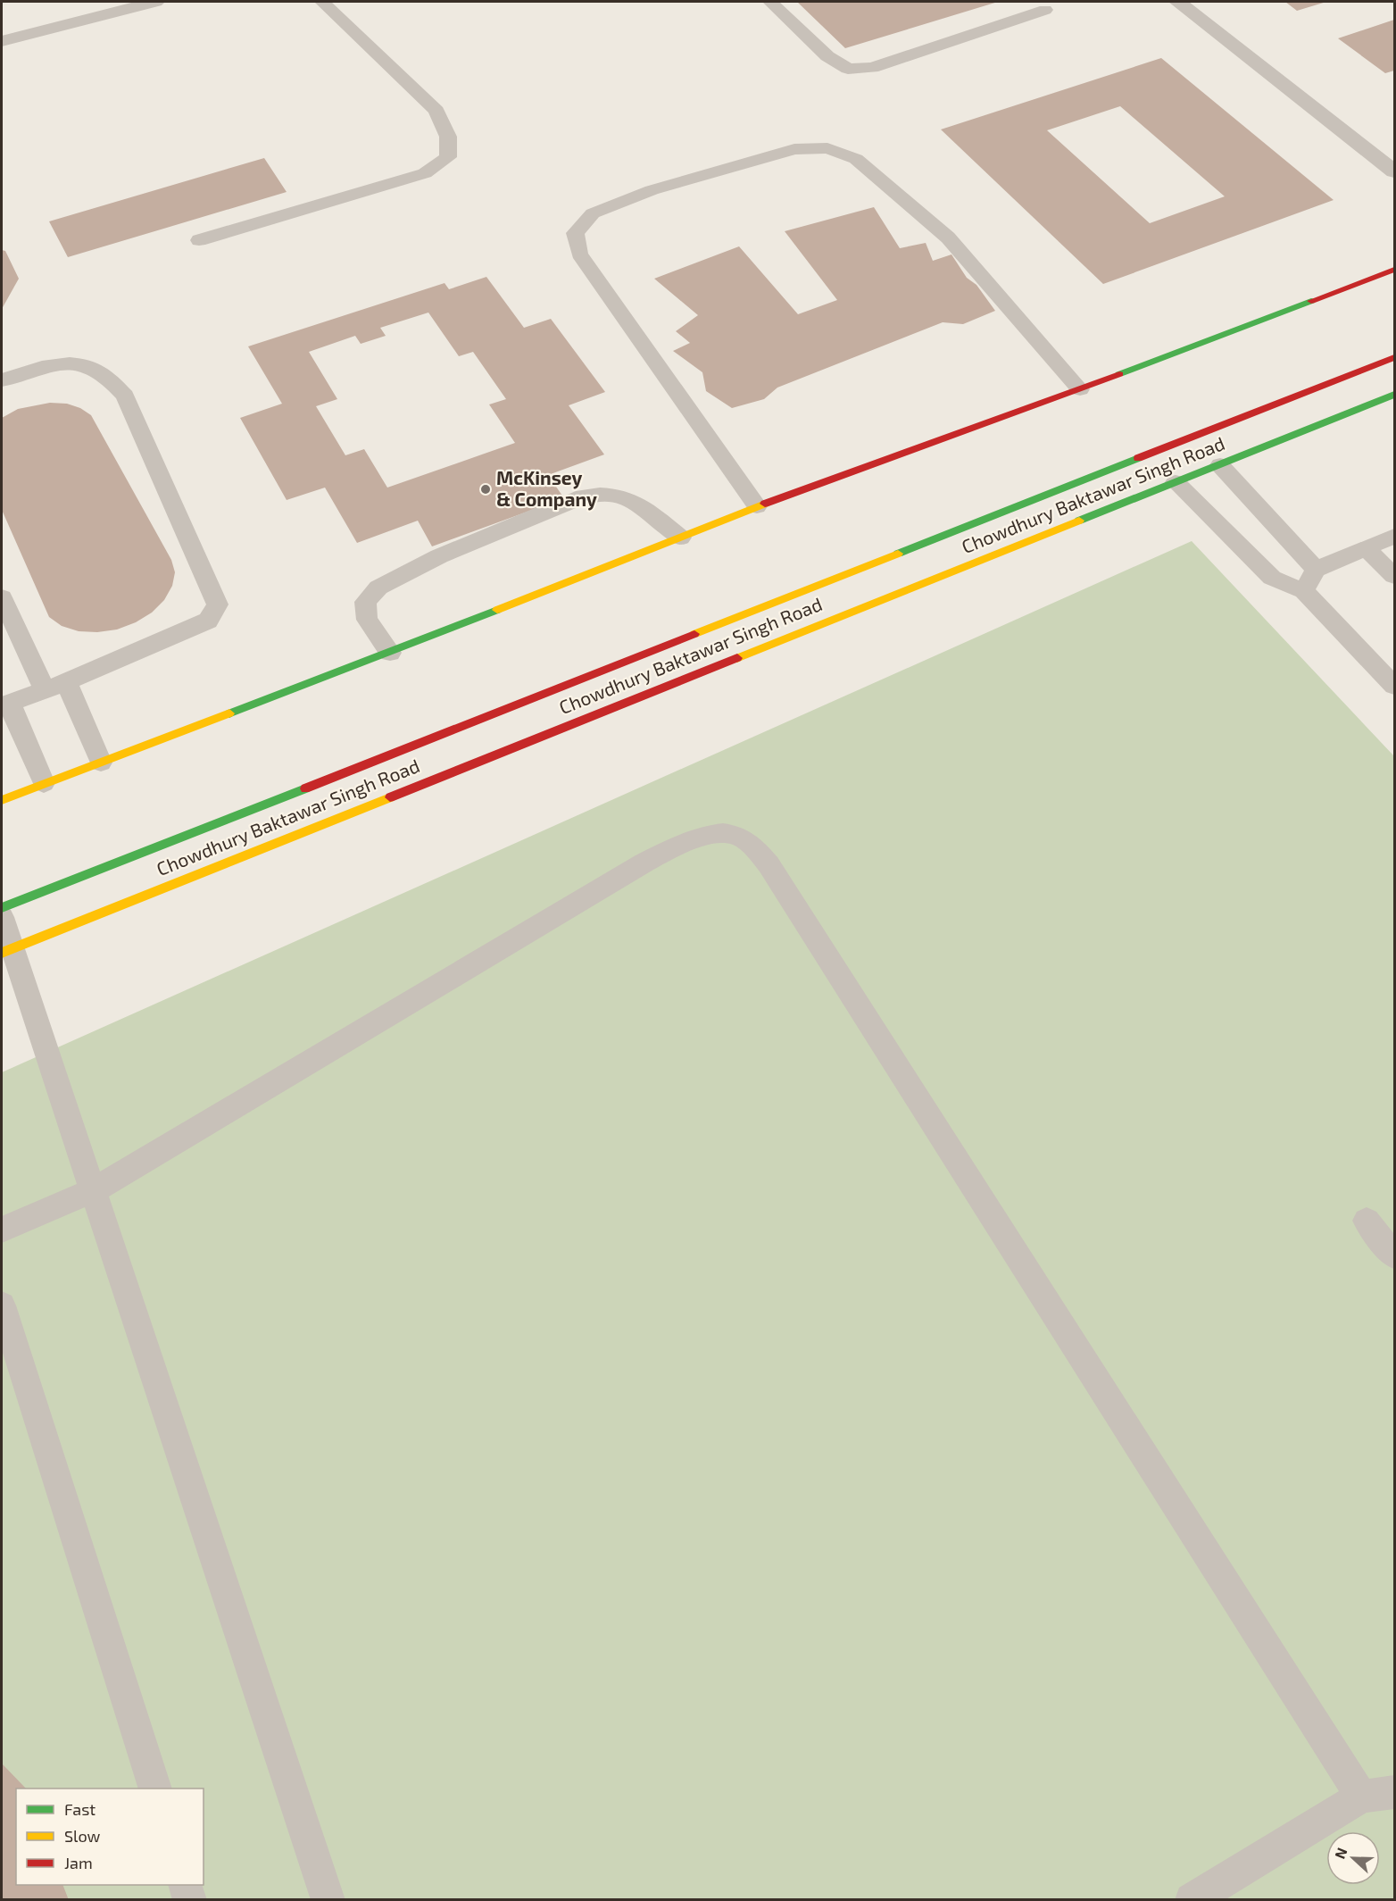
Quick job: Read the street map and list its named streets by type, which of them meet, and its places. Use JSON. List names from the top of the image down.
{
  "streets": {
    "main road": ["Chowdhury Baktawar Singh Road"]
  },
  "places": ["McKinsey & Company"],
  "legend": ["Fast", "Slow", "Jam"],
  "north": "left"
}
